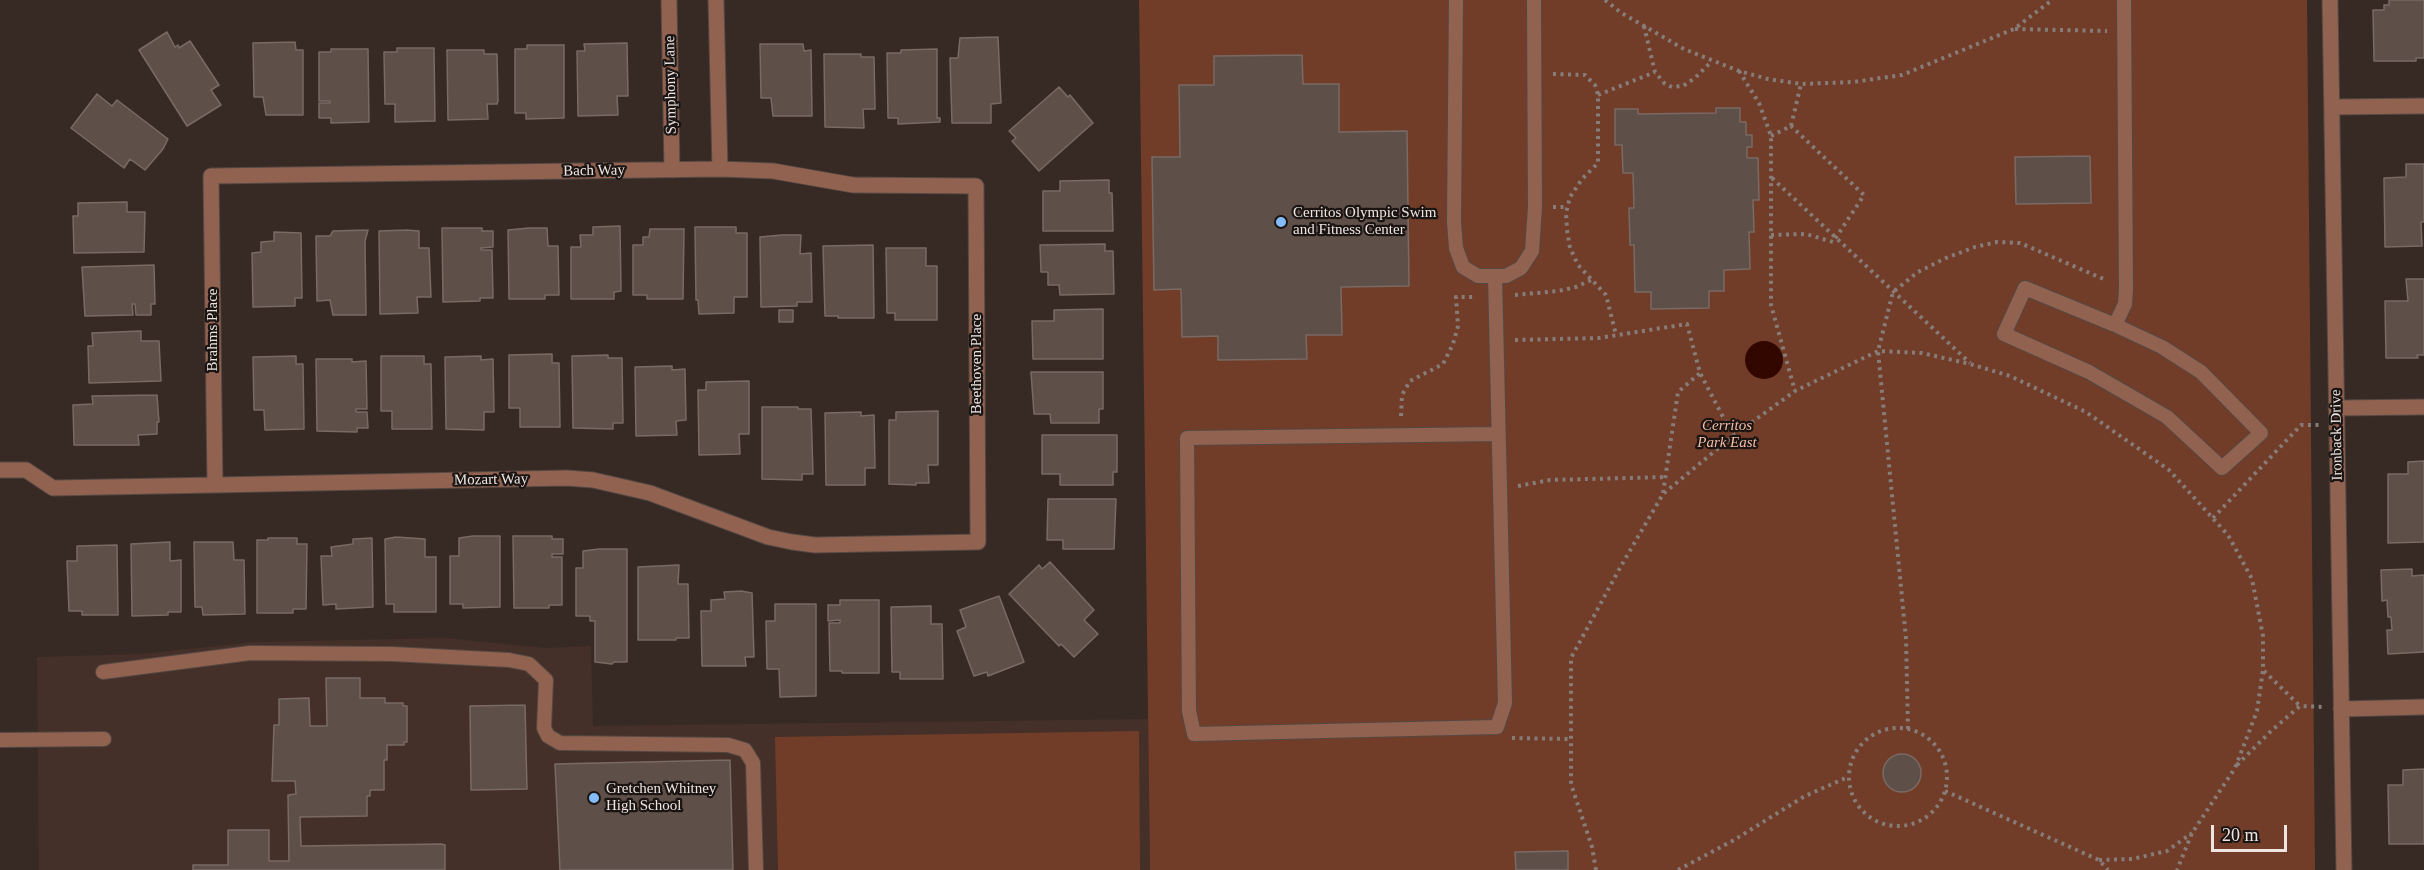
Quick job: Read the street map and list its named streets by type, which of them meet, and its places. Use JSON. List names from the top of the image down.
{
  "streets": {
    "street": [
      "Symphony Lane",
      "Bach Way",
      "Brahms Place",
      "Beethoven Place",
      "Ironback Drive",
      "Mozart Way"
    ]
  },
  "crossings": [
    ["Symphony Lane", "Bach Way"],
    ["Bach Way", "Brahms Place"],
    ["Bach Way", "Beethoven Place"],
    ["Brahms Place", "Mozart Way"],
    ["Beethoven Place", "Mozart Way"]
  ],
  "parks": ["Cerritos Park East"],
  "places": ["Cerritos Olympic Swim and Fitness Center", "Gretchen Whitney High School"],
  "scale_bar": "20 m"
}
